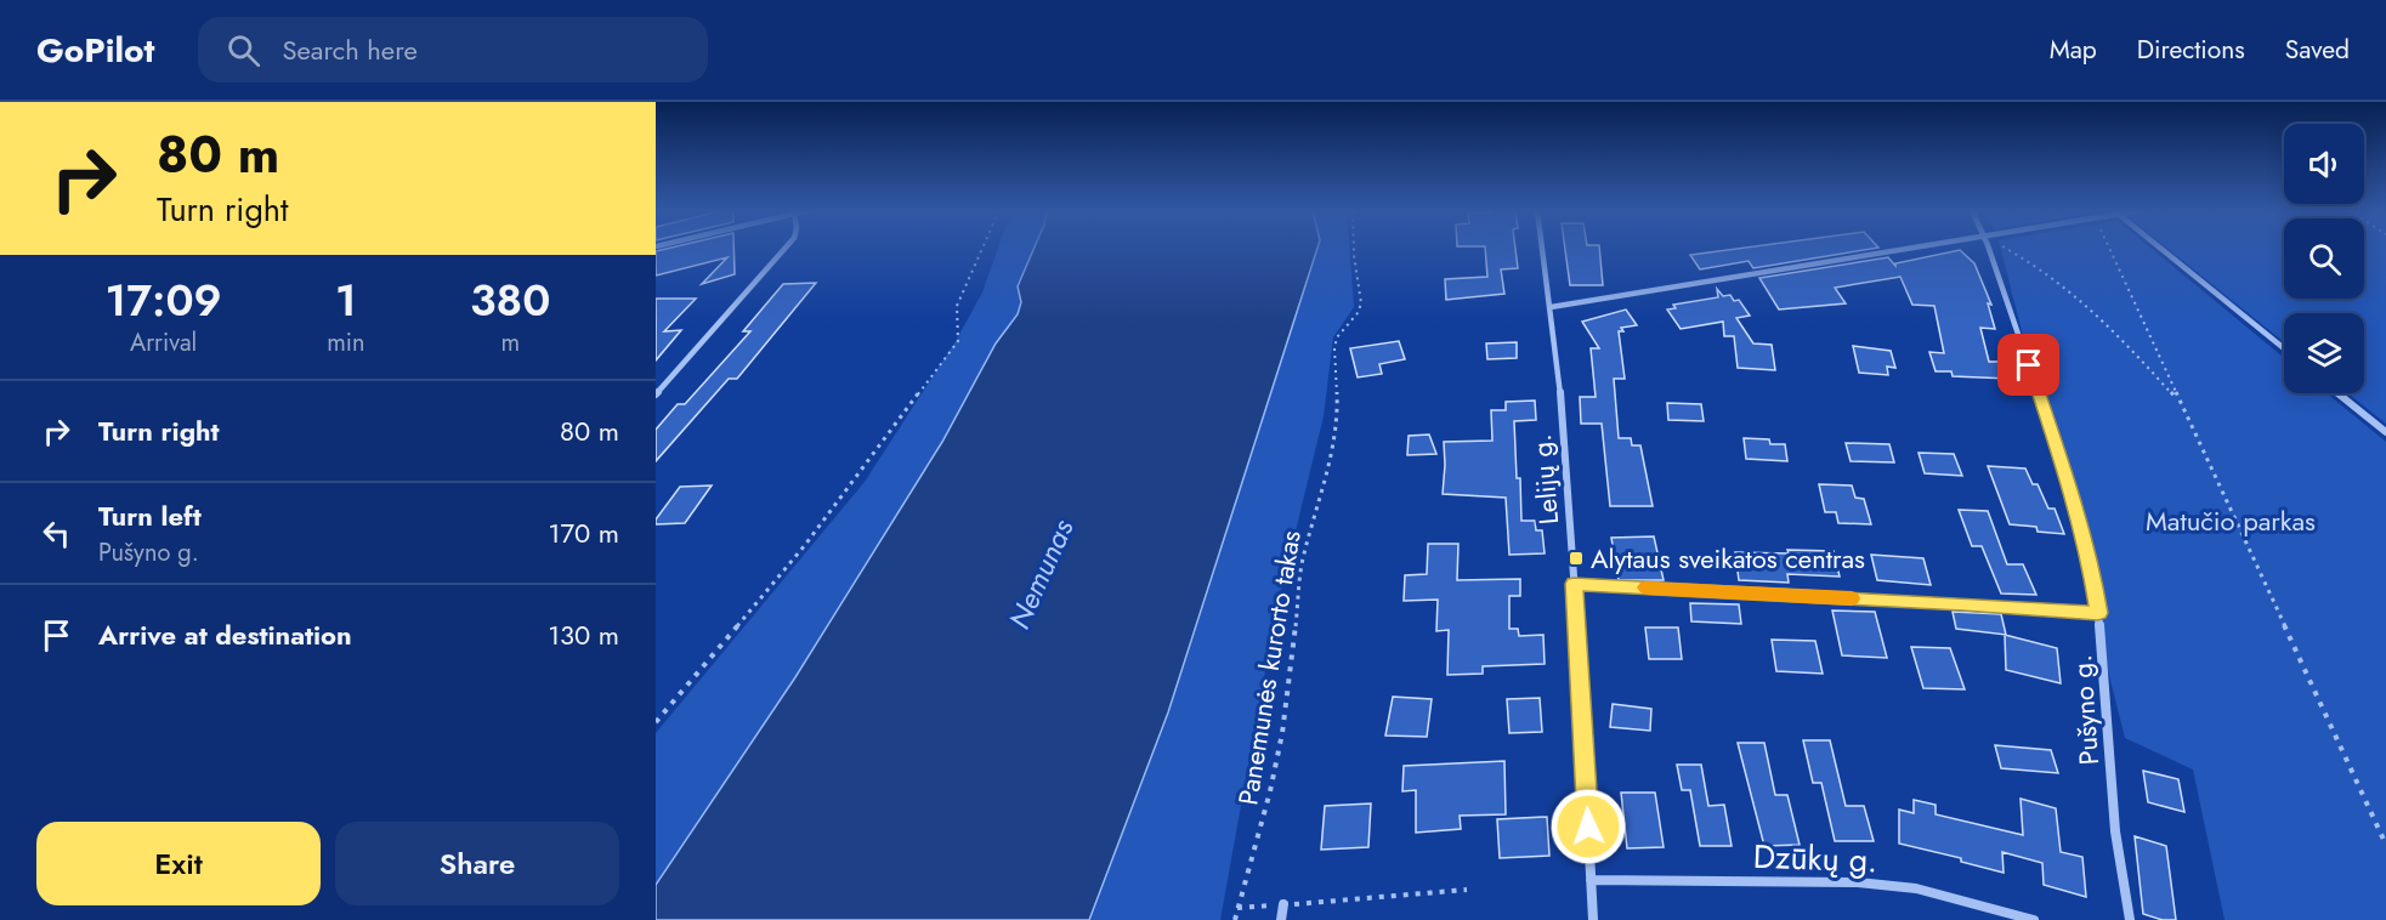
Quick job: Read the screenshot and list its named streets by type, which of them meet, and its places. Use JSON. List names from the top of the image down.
{
  "streets": {
    "street": ["Lelijų g.", "Pušyno g.", "Dzūkų g."],
    "path": ["Panemunės kurorto takas"]
  },
  "crossings": [
    ["Lelijų g.", "Dzūkų g."]
  ],
  "water": ["Nemunas"],
  "parks": ["Matučio parkas"],
  "places": {
    "transit": ["Alytaus sveikatos centras"]
  },
  "page": {
    "header": "GoPilot",
    "search": "Search here",
    "nav": ["Map", "Directions", "Saved"],
    "turn": ["80 m", "Turn right"],
    "eta": [
      "17:09",
      "Arrival",
      "1",
      "min",
      "380",
      "m"
    ],
    "list": [
      {
        "name": "Turn right",
        "value": "80 m"
      },
      {
        "name": "Turn left",
        "note": "Pušyno g.",
        "value": "170 m"
      },
      {
        "name": "Arrive at destination",
        "value": "130 m"
      }
    ],
    "buttons": ["Exit", "Share"]
  }
}
